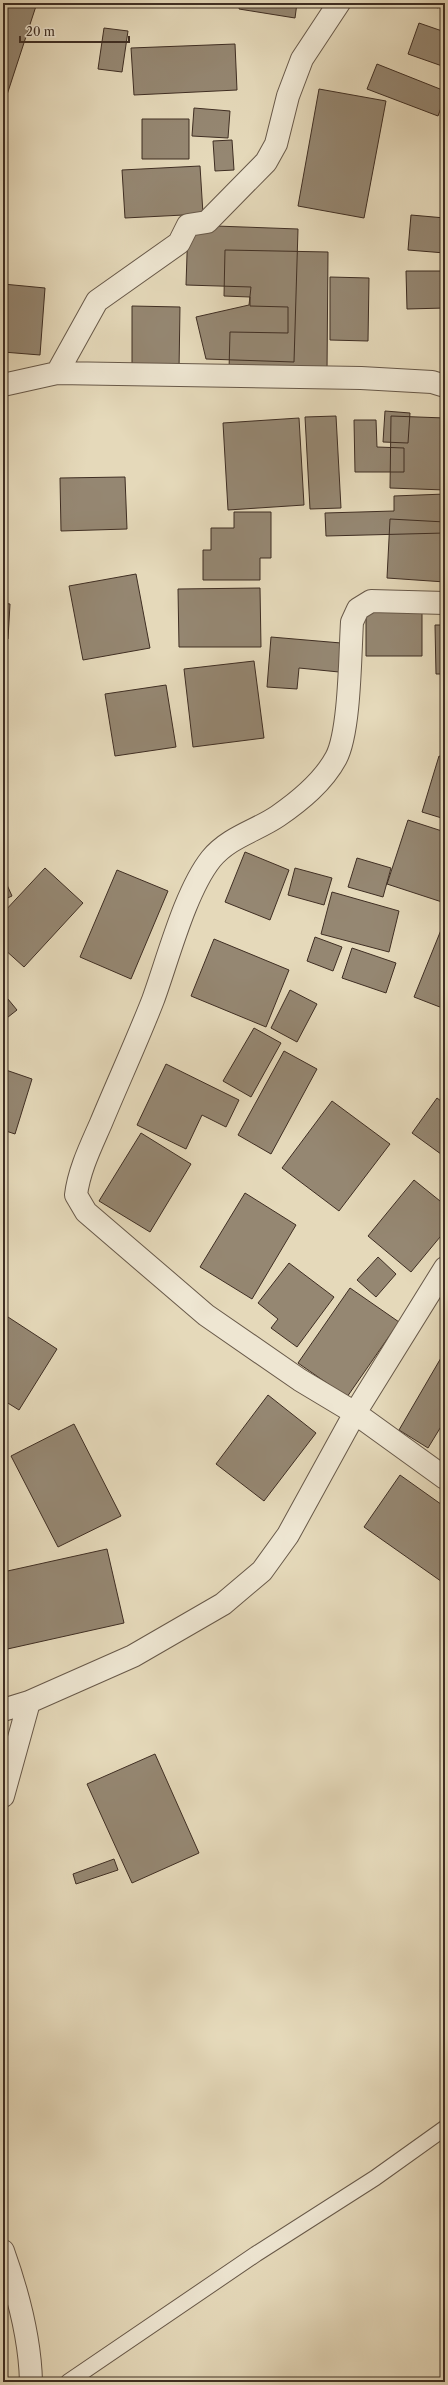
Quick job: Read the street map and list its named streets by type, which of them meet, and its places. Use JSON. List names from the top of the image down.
{
  "scale_bar": "20 m"
}
